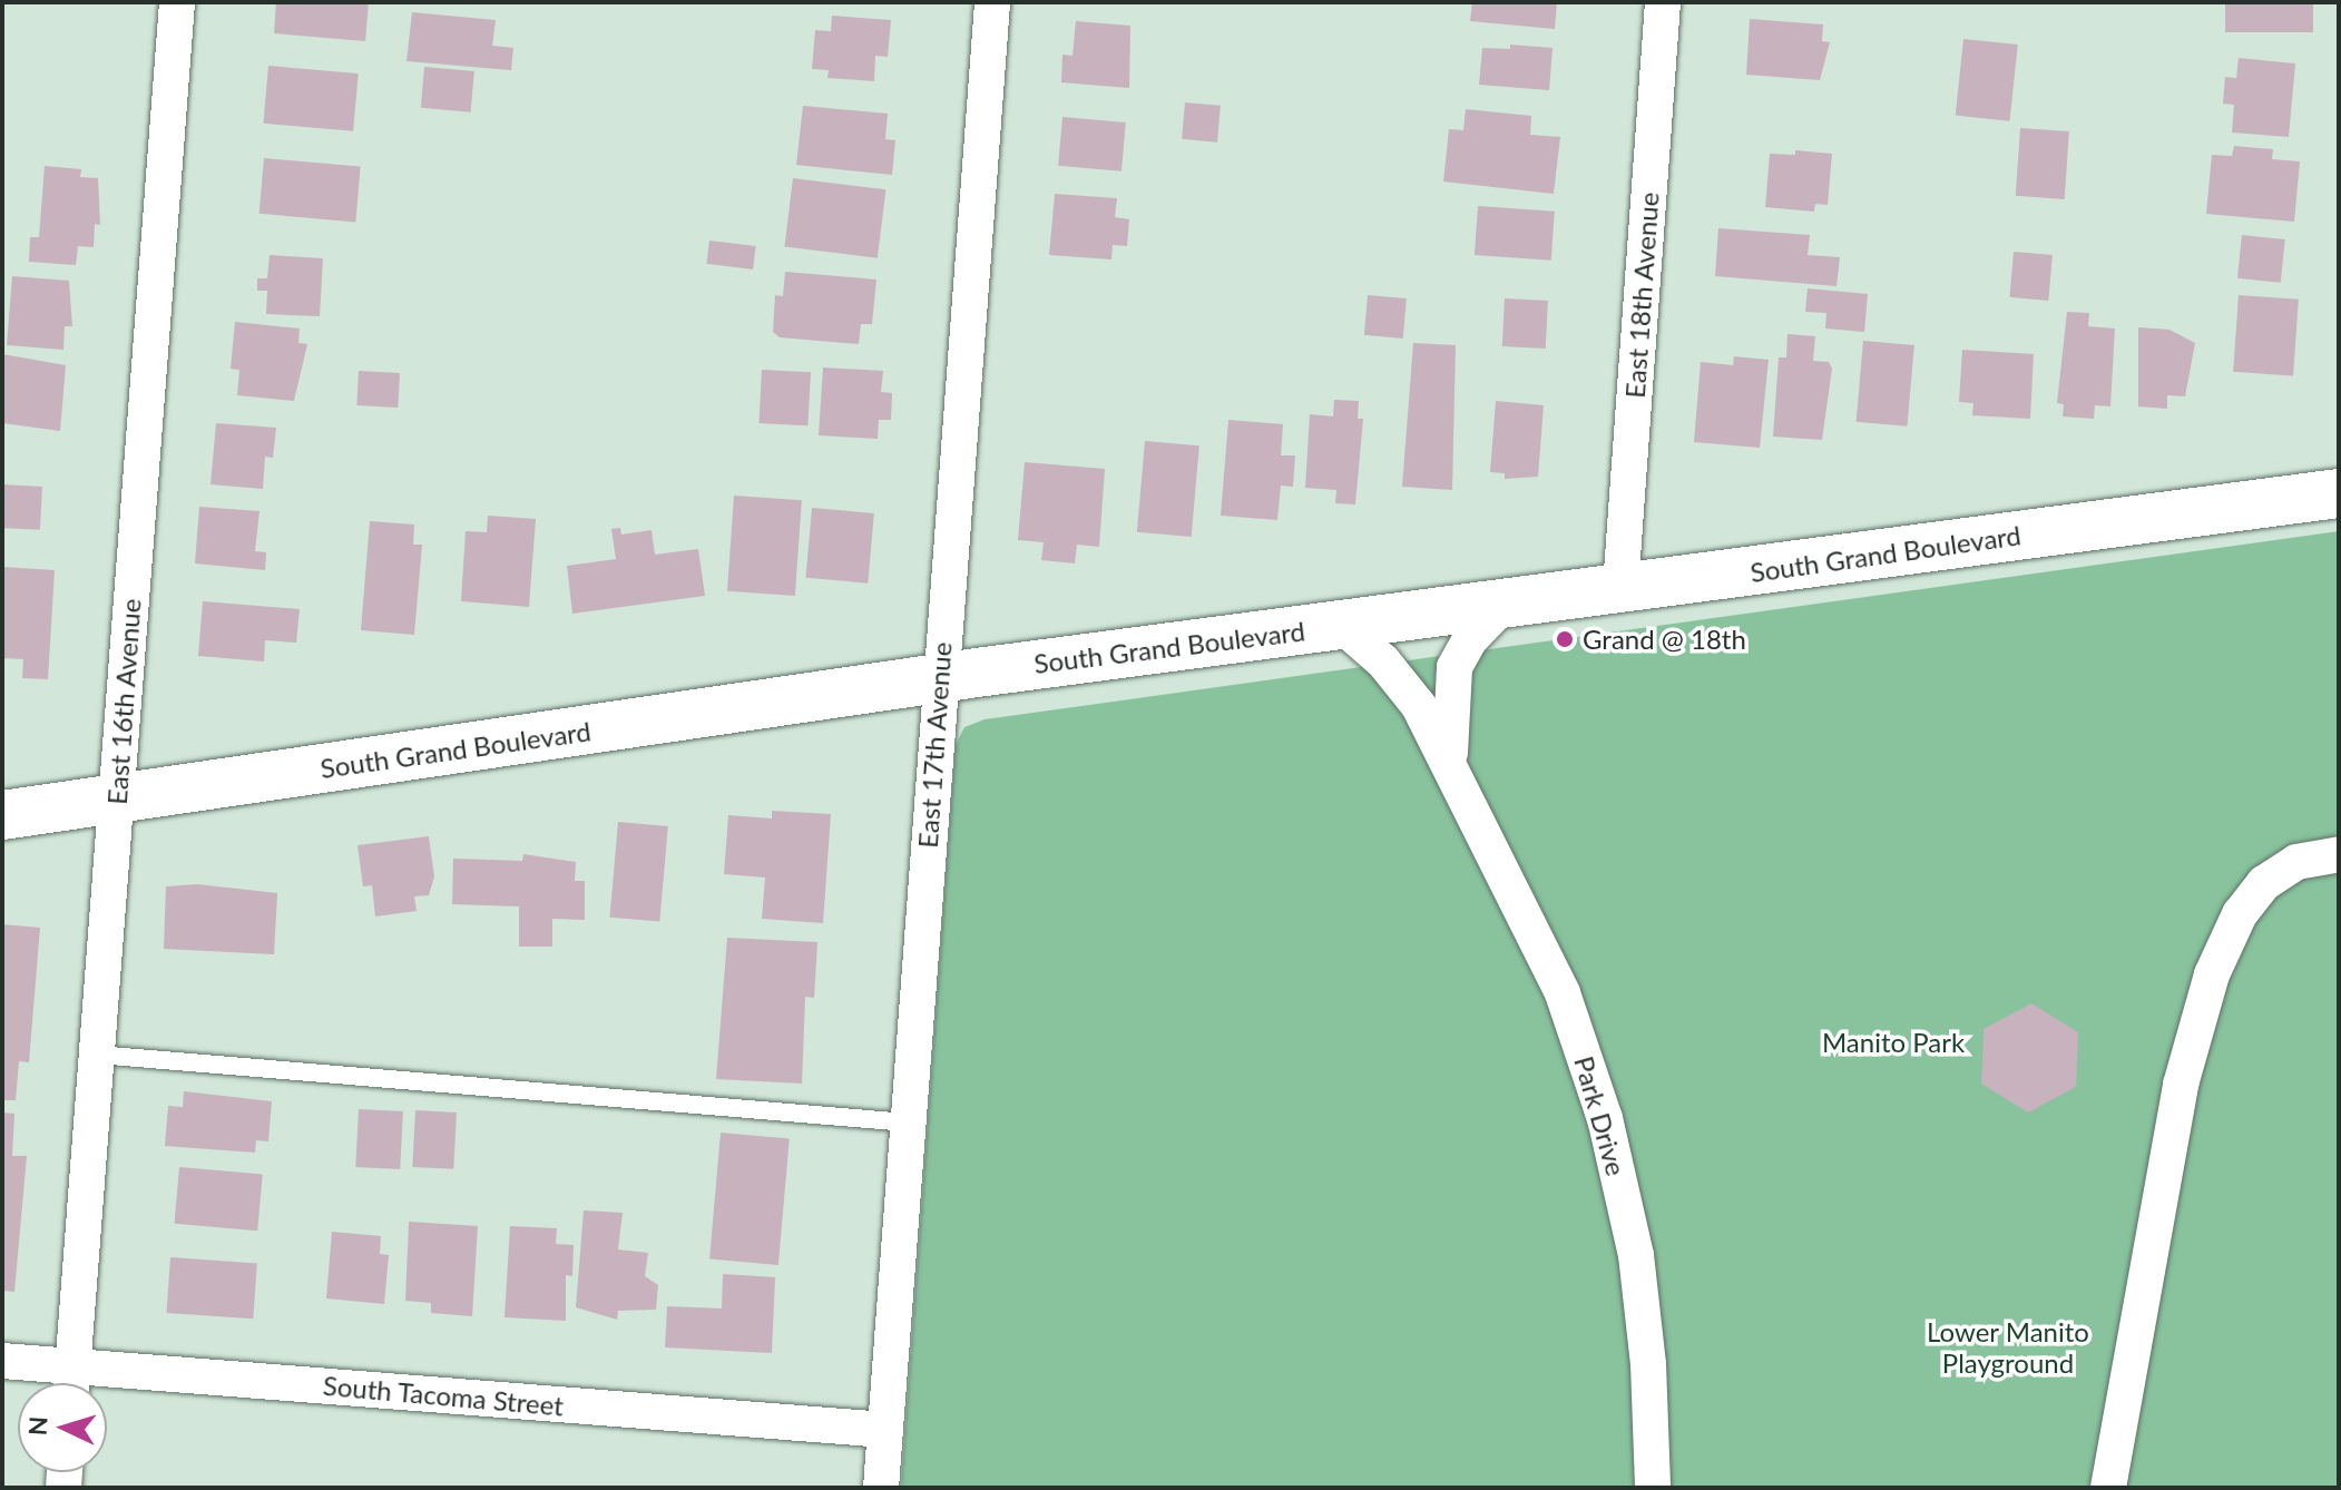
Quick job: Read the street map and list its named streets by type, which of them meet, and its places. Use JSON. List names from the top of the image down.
{
  "streets": {
    "main road": ["South Grand Boulevard"],
    "street": [
      "East 18th Avenue",
      "East 16th Avenue",
      "East 17th Avenue",
      "Park Drive",
      "South Tacoma Street"
    ]
  },
  "crossings": [
    ["East 18th Avenue", "South Grand Boulevard"],
    ["South Grand Boulevard", "East 16th Avenue"],
    ["South Grand Boulevard", "East 17th Avenue"],
    ["South Grand Boulevard", "Park Drive"],
    ["East 16th Avenue", "South Tacoma Street"],
    ["East 17th Avenue", "South Tacoma Street"]
  ],
  "parks": ["Manito Park", "Lower Manito Playground"],
  "places": ["Grand @ 18th"],
  "north": "left"
}
